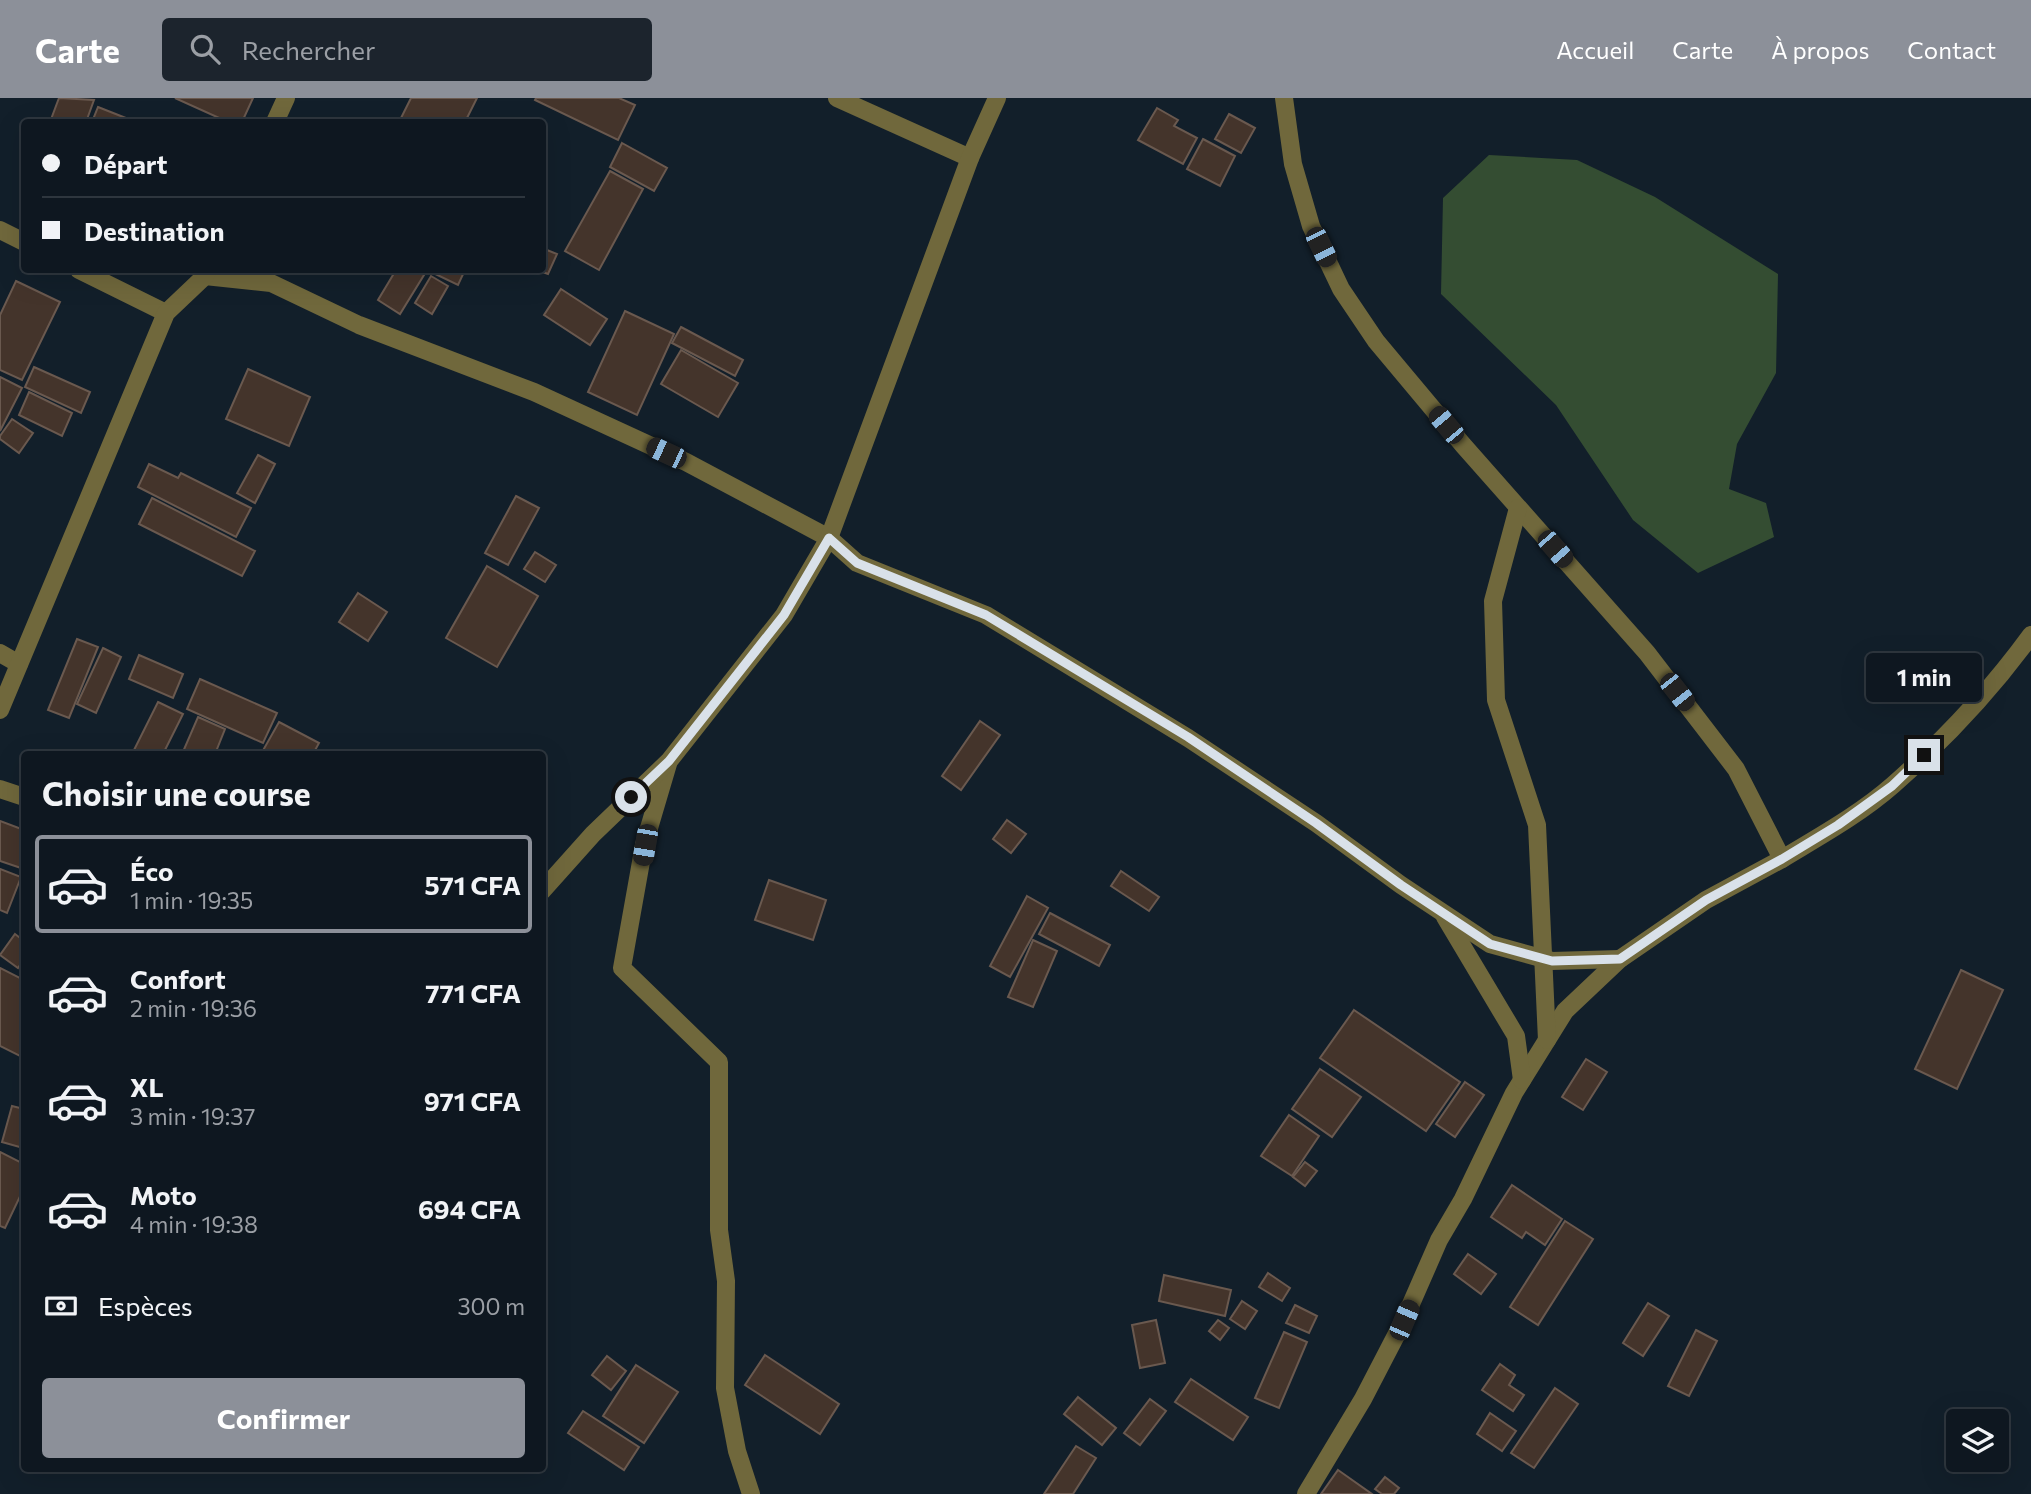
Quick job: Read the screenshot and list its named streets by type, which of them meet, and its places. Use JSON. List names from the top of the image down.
{
  "page": {
    "header": "Carte",
    "search": "Rechercher",
    "nav": [
      "Accueil",
      "Carte",
      "À propos",
      "Contact"
    ],
    "banner": ["Départ", "Destination"],
    "bubble": "1 min",
    "heading": "Choisir une course",
    "list": [
      {
        "name": "Éco",
        "note": "1 min · 19:35",
        "value": "571 CFA"
      },
      {
        "name": "Confort",
        "note": "2 min · 19:36",
        "value": "771 CFA"
      },
      {
        "name": "XL",
        "note": "3 min · 19:37",
        "value": "971 CFA"
      },
      {
        "name": "Moto",
        "note": "4 min · 19:38",
        "value": "694 CFA"
      }
    ],
    "pay": ["Espèces", "300 m"],
    "buttons": "Confirmer"
  }
}
